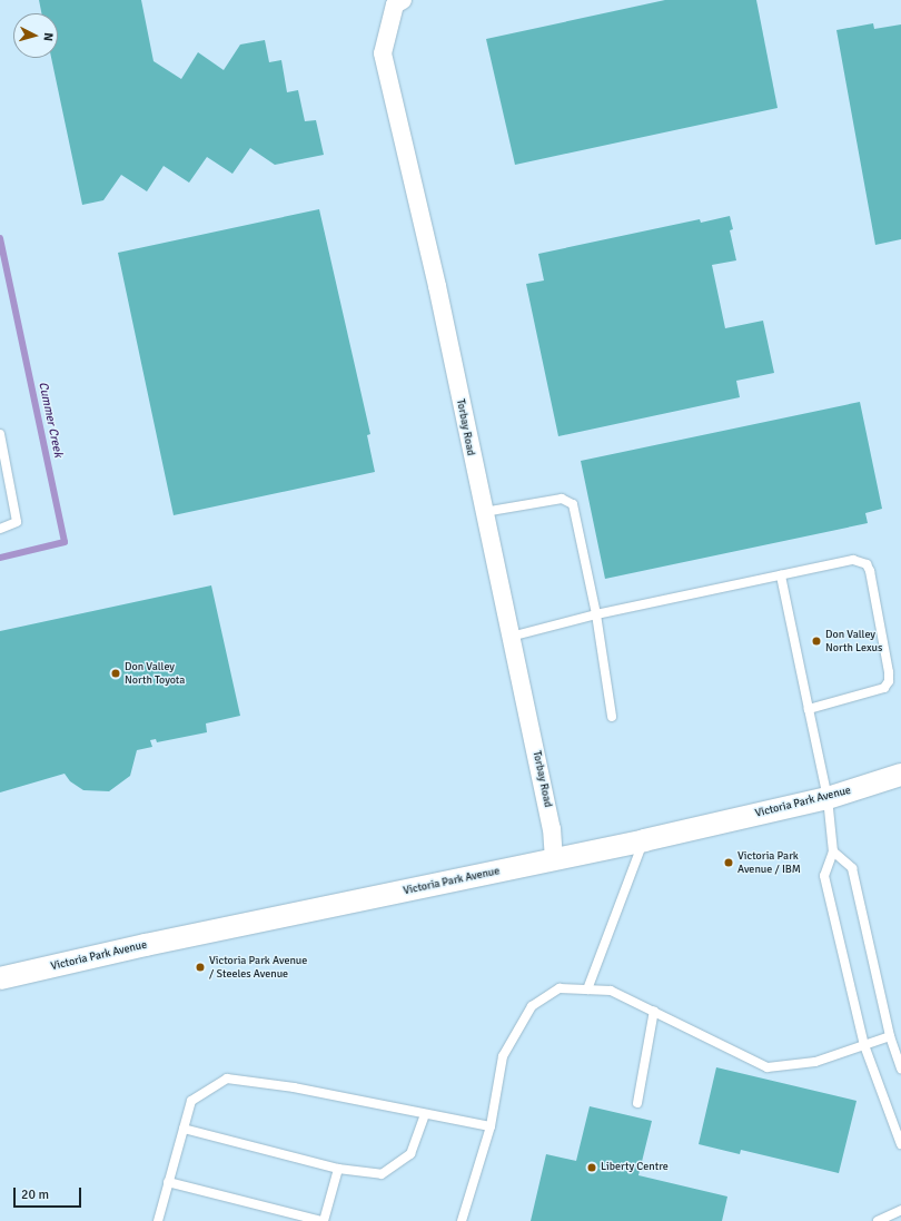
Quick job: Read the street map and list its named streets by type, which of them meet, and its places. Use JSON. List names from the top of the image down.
{
  "streets": {
    "street": ["Torbay Road", "Victoria Park Avenue"]
  },
  "crossings": [
    ["Torbay Road", "Victoria Park Avenue"]
  ],
  "water": ["Cummer Creek"],
  "places": [
    "Don Valley North Lexus",
    "Don Valley North Toyota",
    "Victoria Park Avenue / IBM",
    "Victoria Park Avenue / Steeles Avenue",
    "Liberty Centre"
  ],
  "scale_bar": "20 m",
  "north": "right"
}
